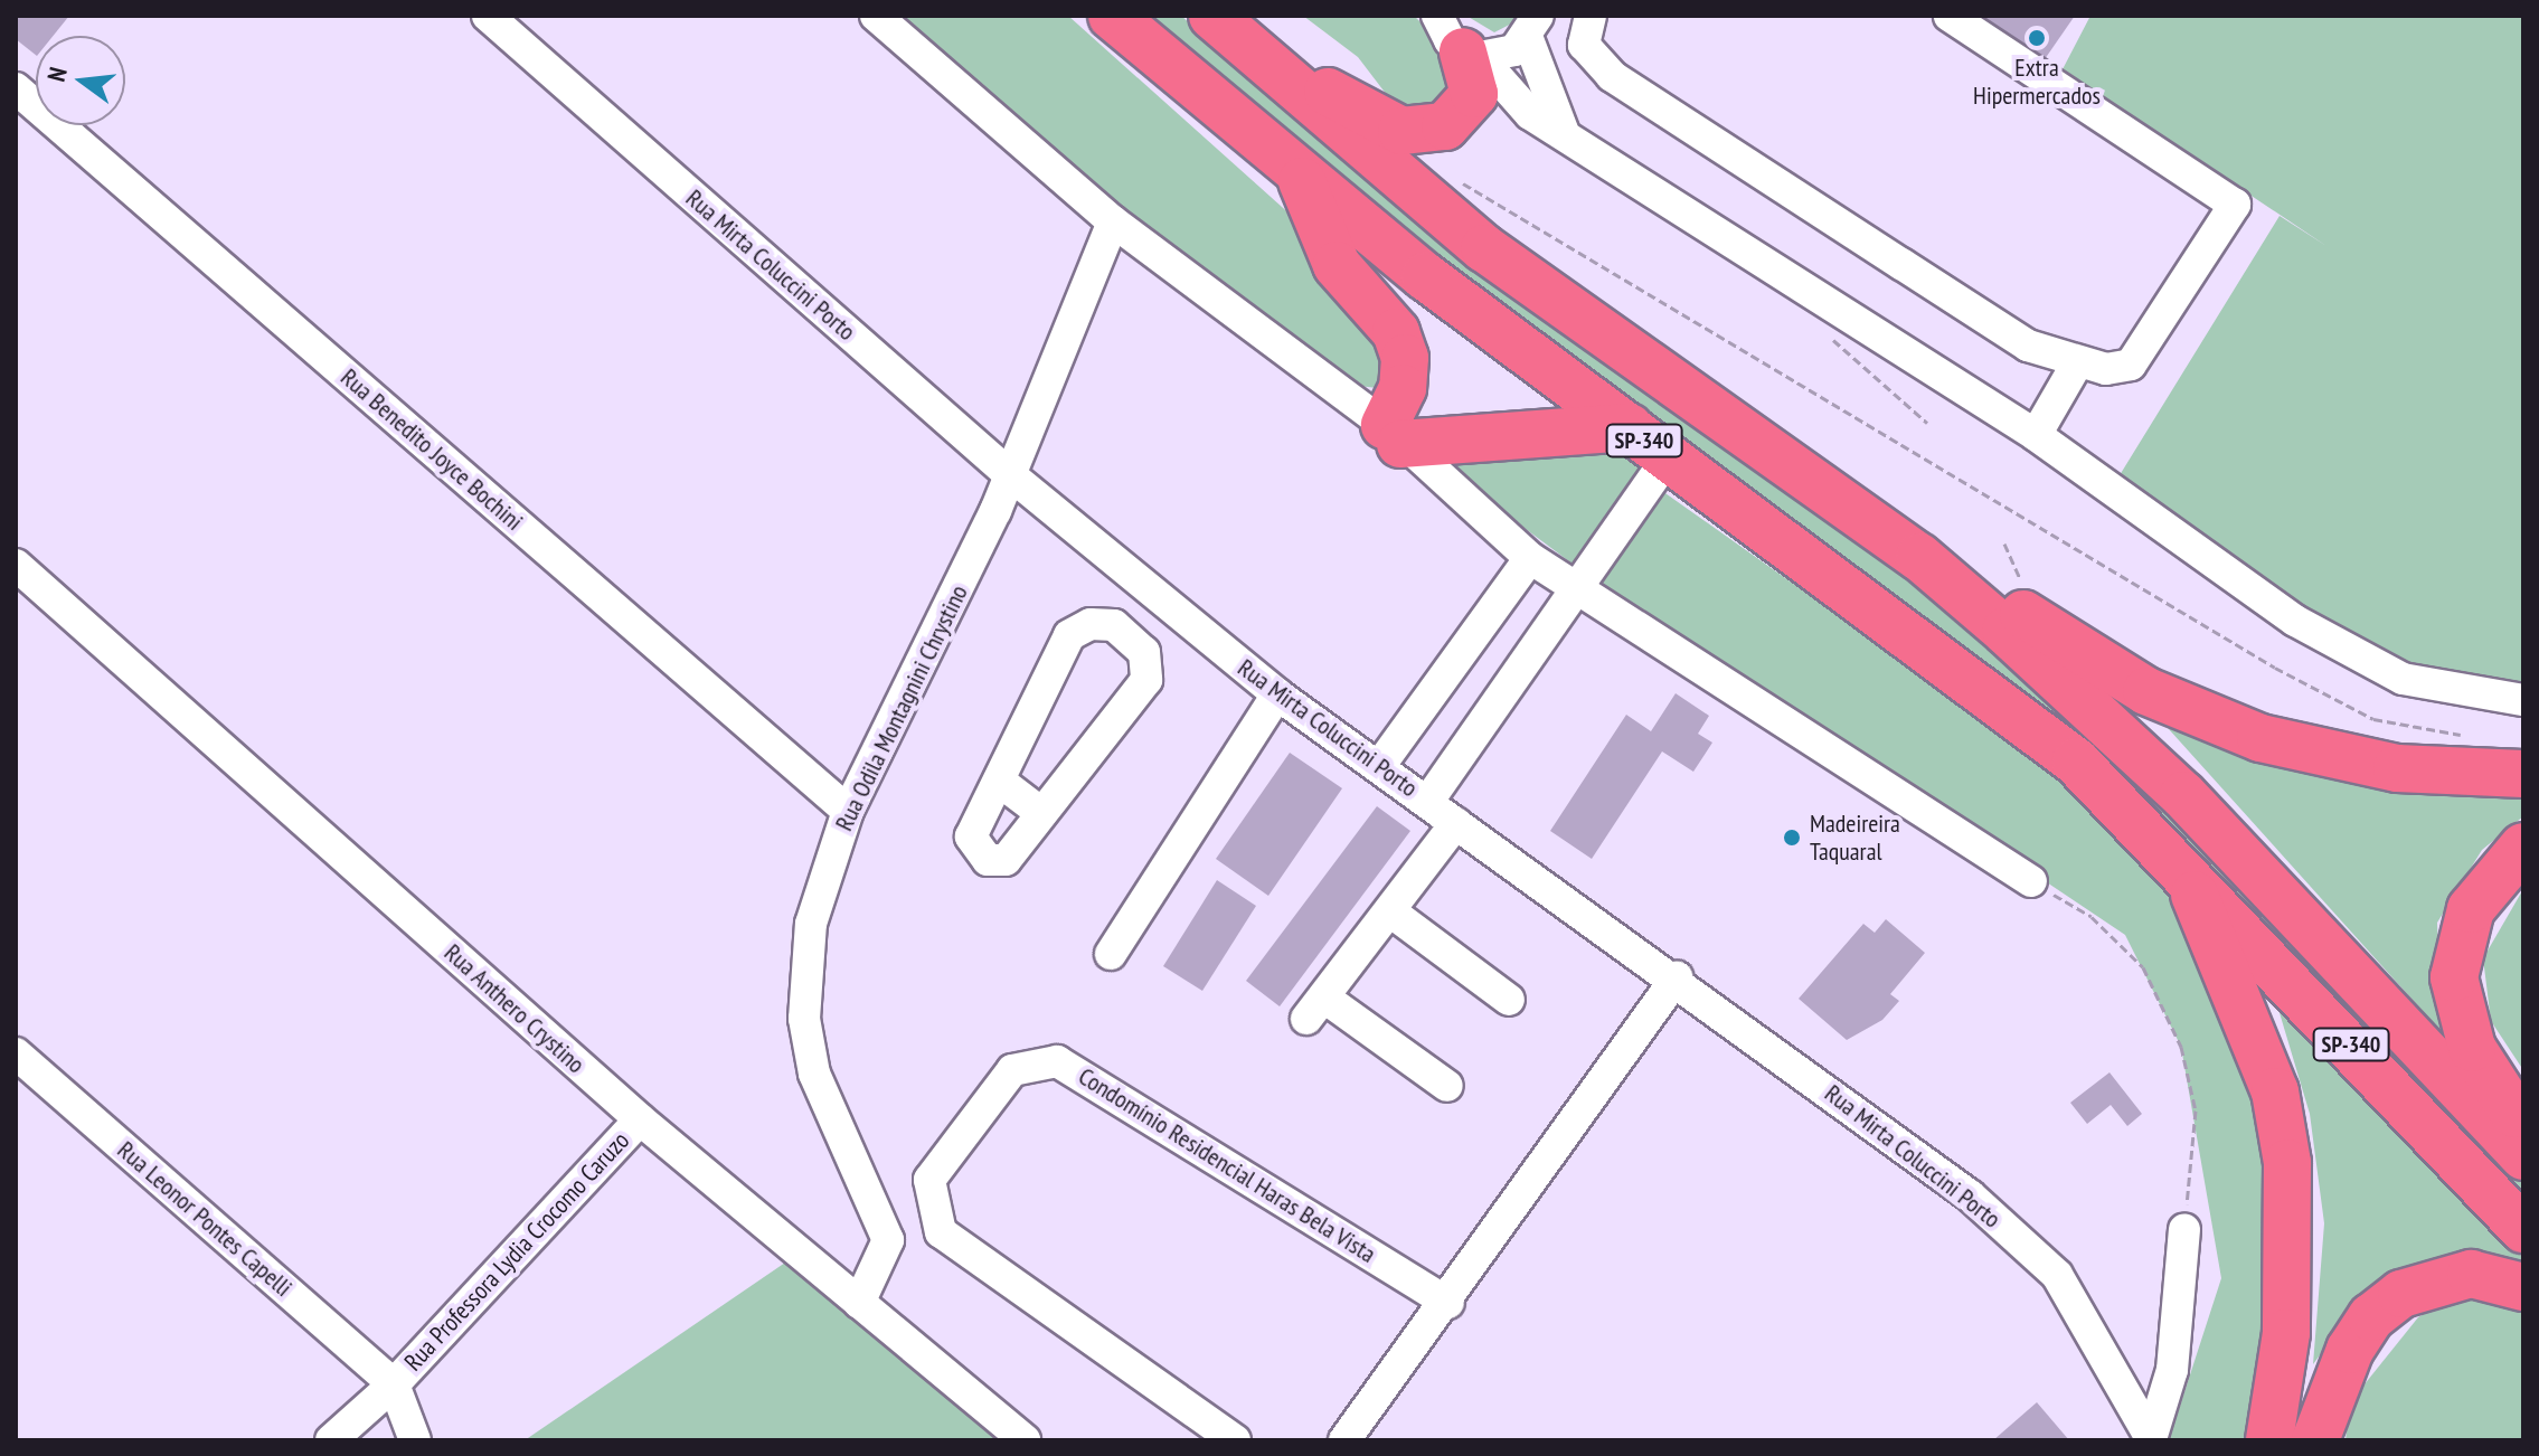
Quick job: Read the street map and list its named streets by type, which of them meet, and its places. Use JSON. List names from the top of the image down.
{
  "streets": {
    "highway": ["SP-340"],
    "street": [
      "Rua Mirta Coluccini Porto",
      "Rua Benedito Joyce Bochini",
      "Rua Odila Montagnini Chrystino",
      "Rua Anthero Crystino",
      "Condomínio Residencial Haras Bela Vista",
      "Rua Leonor Pontes Capelli",
      "Rua Professora Lydia Crocomo Caruzo"
    ]
  },
  "crossings": [
    ["Rua Mirta Coluccini Porto", "Rua Odila Montagnini Chrystino"],
    ["Rua Benedito Joyce Bochini", "Rua Odila Montagnini Chrystino"],
    ["Rua Odila Montagnini Chrystino", "Rua Anthero Crystino"],
    ["Rua Anthero Crystino", "Rua Professora Lydia Crocomo Caruzo"],
    ["Rua Leonor Pontes Capelli", "Rua Professora Lydia Crocomo Caruzo"]
  ],
  "places": ["Extra Hipermercados", "Madeireira Taquaral"],
  "north": "left"
}
